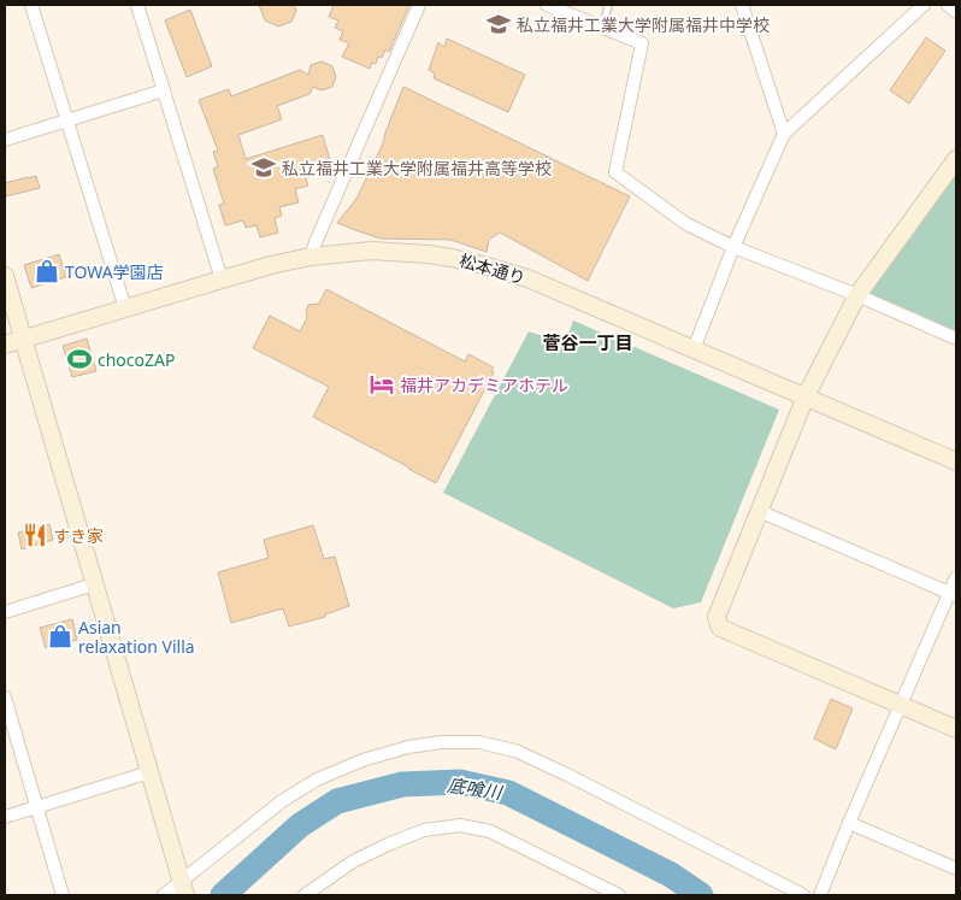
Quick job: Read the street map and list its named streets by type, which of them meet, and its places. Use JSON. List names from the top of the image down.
{
  "streets": {
    "street": ["松本通り"]
  },
  "districts": ["菅谷一丁目"],
  "water": ["底喰川"],
  "places": {
    "school or university": ["私立福井工業大学附属福井中学校", "私立福井工業大学附属福井高等学校"],
    "shop": ["TOWA学園店", "Asian relaxation Villa"],
    "sports": ["chocoZAP"],
    "hotel": ["福井アカデミアホテル"],
    "restaurant": ["すき家"]
  }
}
